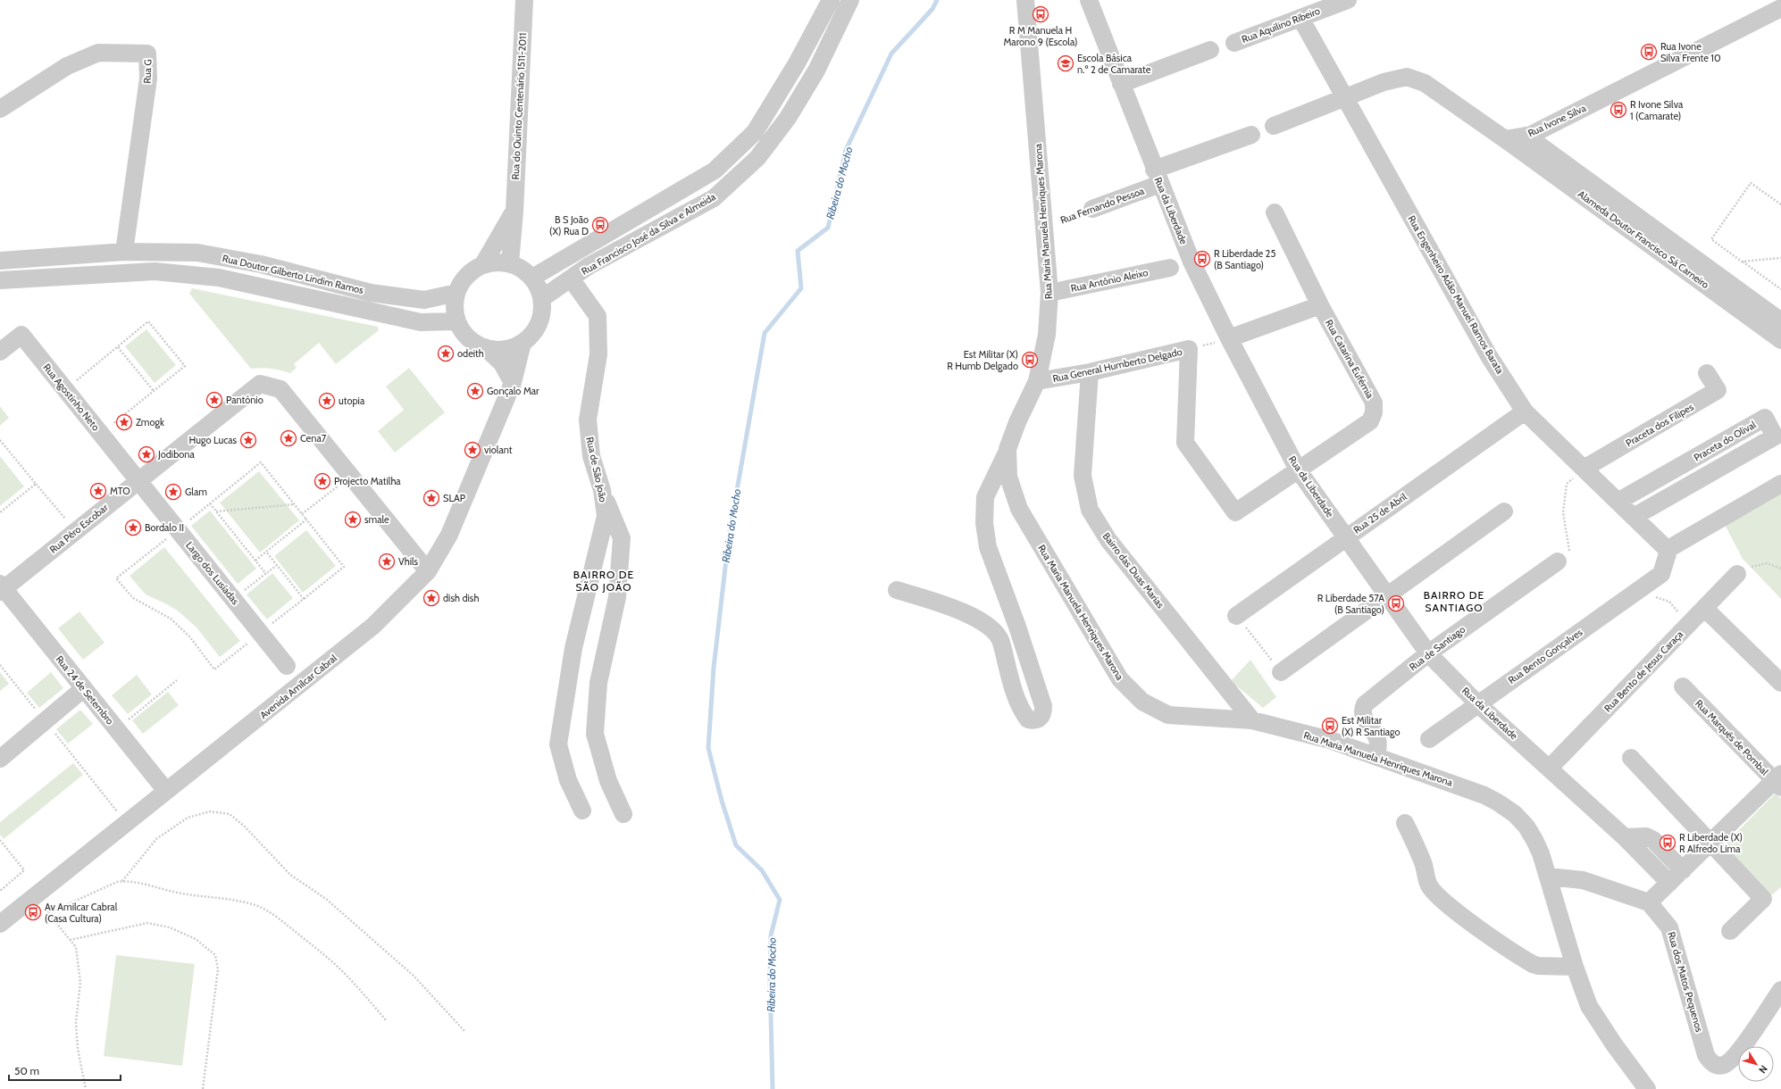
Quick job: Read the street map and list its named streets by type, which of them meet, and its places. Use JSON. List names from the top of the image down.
{
  "streets": {
    "street": [
      "Rua Aquilino Ribeiro",
      "Rua G",
      "Rua do Quinto Centenário 1511-2011",
      "Rua Ivone Silva",
      "Rua Fernando Pessoa",
      "Rua da Liberdade",
      "Rua Maria Manuela Henriques Marona",
      "Rua Francisco José da Silva e Almeida",
      "Alameda Doutor Francisco Sá Carneiro",
      "Rua Doutor Gilberto Lindim Ramos",
      "Rua António Aleixo",
      "Rua Engenheiro Adão Manuel Ramos Barata",
      "Rua Catarina Eufémia",
      "Rua General Humberto Delgado",
      "Rua Agostinho Neto",
      "Praceta dos Filipes",
      "Praceta do Olival",
      "Rua de São João",
      "Rua 25 de Abril",
      "Rua Pêro Escobar",
      "Bairro das Duas Marias",
      "Largo dos Lusíadas",
      "Rua de Santiago",
      "Rua Bento Gonçalves",
      "Rua Bento de Jesus Caraça",
      "Avenida Amílcar Cabral",
      "Rua 24 de Setembro",
      "Rua Marquês de Pombal",
      "Rua dos Matos Pequenos"
    ]
  },
  "crossings": [
    ["Rua Aquilino Ribeiro", "Rua Engenheiro Adão Manuel Ramos Barata"],
    ["Rua G", "Rua Doutor Gilberto Lindim Ramos"],
    ["Rua do Quinto Centenário 1511-2011", "Rua Francisco José da Silva e Almeida"],
    ["Rua do Quinto Centenário 1511-2011", "Rua Doutor Gilberto Lindim Ramos"],
    ["Rua do Quinto Centenário 1511-2011", "Avenida Amílcar Cabral"],
    ["Rua Ivone Silva", "Alameda Doutor Francisco Sá Carneiro"],
    ["Rua Fernando Pessoa", "Rua da Liberdade"],
    ["Rua Fernando Pessoa", "Rua Maria Manuela Henriques Marona"],
    ["Rua da Liberdade", "Rua Catarina Eufémia"],
    ["Rua da Liberdade", "Rua 25 de Abril"],
    ["Rua da Liberdade", "Rua de Santiago"],
    ["Rua da Liberdade", "Rua Bento Gonçalves"],
    ["Rua da Liberdade", "Rua Bento de Jesus Caraça"],
    ["Rua Maria Manuela Henriques Marona", "Rua António Aleixo"],
    ["Rua Maria Manuela Henriques Marona", "Rua General Humberto Delgado"],
    ["Rua Maria Manuela Henriques Marona", "Bairro das Duas Marias"],
    ["Rua Maria Manuela Henriques Marona", "Rua de Santiago"],
    ["Rua Francisco José da Silva e Almeida", "Rua Doutor Gilberto Lindim Ramos"],
    ["Rua Francisco José da Silva e Almeida", "Rua de São João"],
    ["Rua Francisco José da Silva e Almeida", "Avenida Amílcar Cabral"],
    ["Rua Doutor Gilberto Lindim Ramos", "Avenida Amílcar Cabral"],
    ["Rua Engenheiro Adão Manuel Ramos Barata", "Praceta dos Filipes"],
    ["Rua Engenheiro Adão Manuel Ramos Barata", "Praceta do Olival"],
    ["Rua Engenheiro Adão Manuel Ramos Barata", "Rua 25 de Abril"],
    ["Rua Catarina Eufémia", "Rua General Humberto Delgado"],
    ["Rua General Humberto Delgado", "Bairro das Duas Marias"],
    ["Rua Agostinho Neto", "Rua Pêro Escobar"],
    ["Rua Agostinho Neto", "Largo dos Lusíadas"],
    ["Rua Pêro Escobar", "Largo dos Lusíadas"],
    ["Rua Pêro Escobar", "Avenida Amílcar Cabral"],
    ["Rua Pêro Escobar", "Rua 24 de Setembro"],
    ["Avenida Amílcar Cabral", "Rua 24 de Setembro"]
  ],
  "districts": ["BAIRRO DE SÃO JOÃO", "BAIRRO DE SANTIAGO"],
  "water": ["Ribeira do Mocho"],
  "places": {
    "bus stop": [
      "R M Manuela H Marono 9 (Escola)",
      "Rua Ivone Silva Frente 10",
      "R Ivone Silva 1 (Camarate)",
      "B S João (X) Rua D",
      "R Liberdade 25 (B Santiago)",
      "Est Militar (X) R Humb Delgado",
      "R Liberdade 57A (B Santiago)",
      "Est Militar (X) R Santiago",
      "R Liberdade (X) R Alfredo Lima",
      "Av Amilcar Cabral (Casa Cultura)"
    ],
    "school or university": ["Escola Básica n.º 2 de Camarate"],
    "place": [
      "odeith",
      "Gonçalo Mar",
      "Pantónio",
      "utopia",
      "Zmogk",
      "Cena7",
      "Hugo Lucas",
      "violant",
      "Jodibona",
      "Projecto Matilha",
      "MTO",
      "Glam",
      "SLAP",
      "smale",
      "Bordalo II",
      "Vhils",
      "dish dish"
    ]
  },
  "scale_bar": "50 m",
  "north": "bottom right"
}
